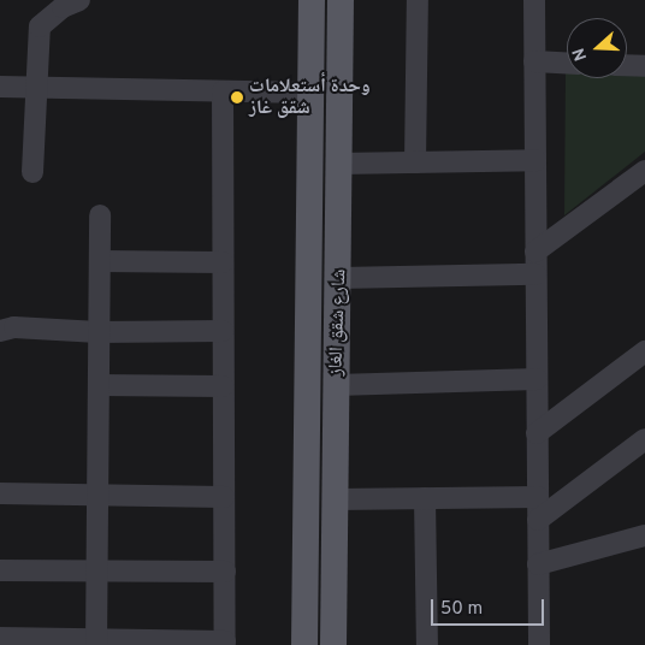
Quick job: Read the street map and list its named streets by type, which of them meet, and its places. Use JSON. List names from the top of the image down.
{
  "streets": {
    "main road": ["شارع شقق الغاز"]
  },
  "places": ["وحدة أستعلامات شقق غاز"],
  "scale_bar": "50 m",
  "north": "left"
}
